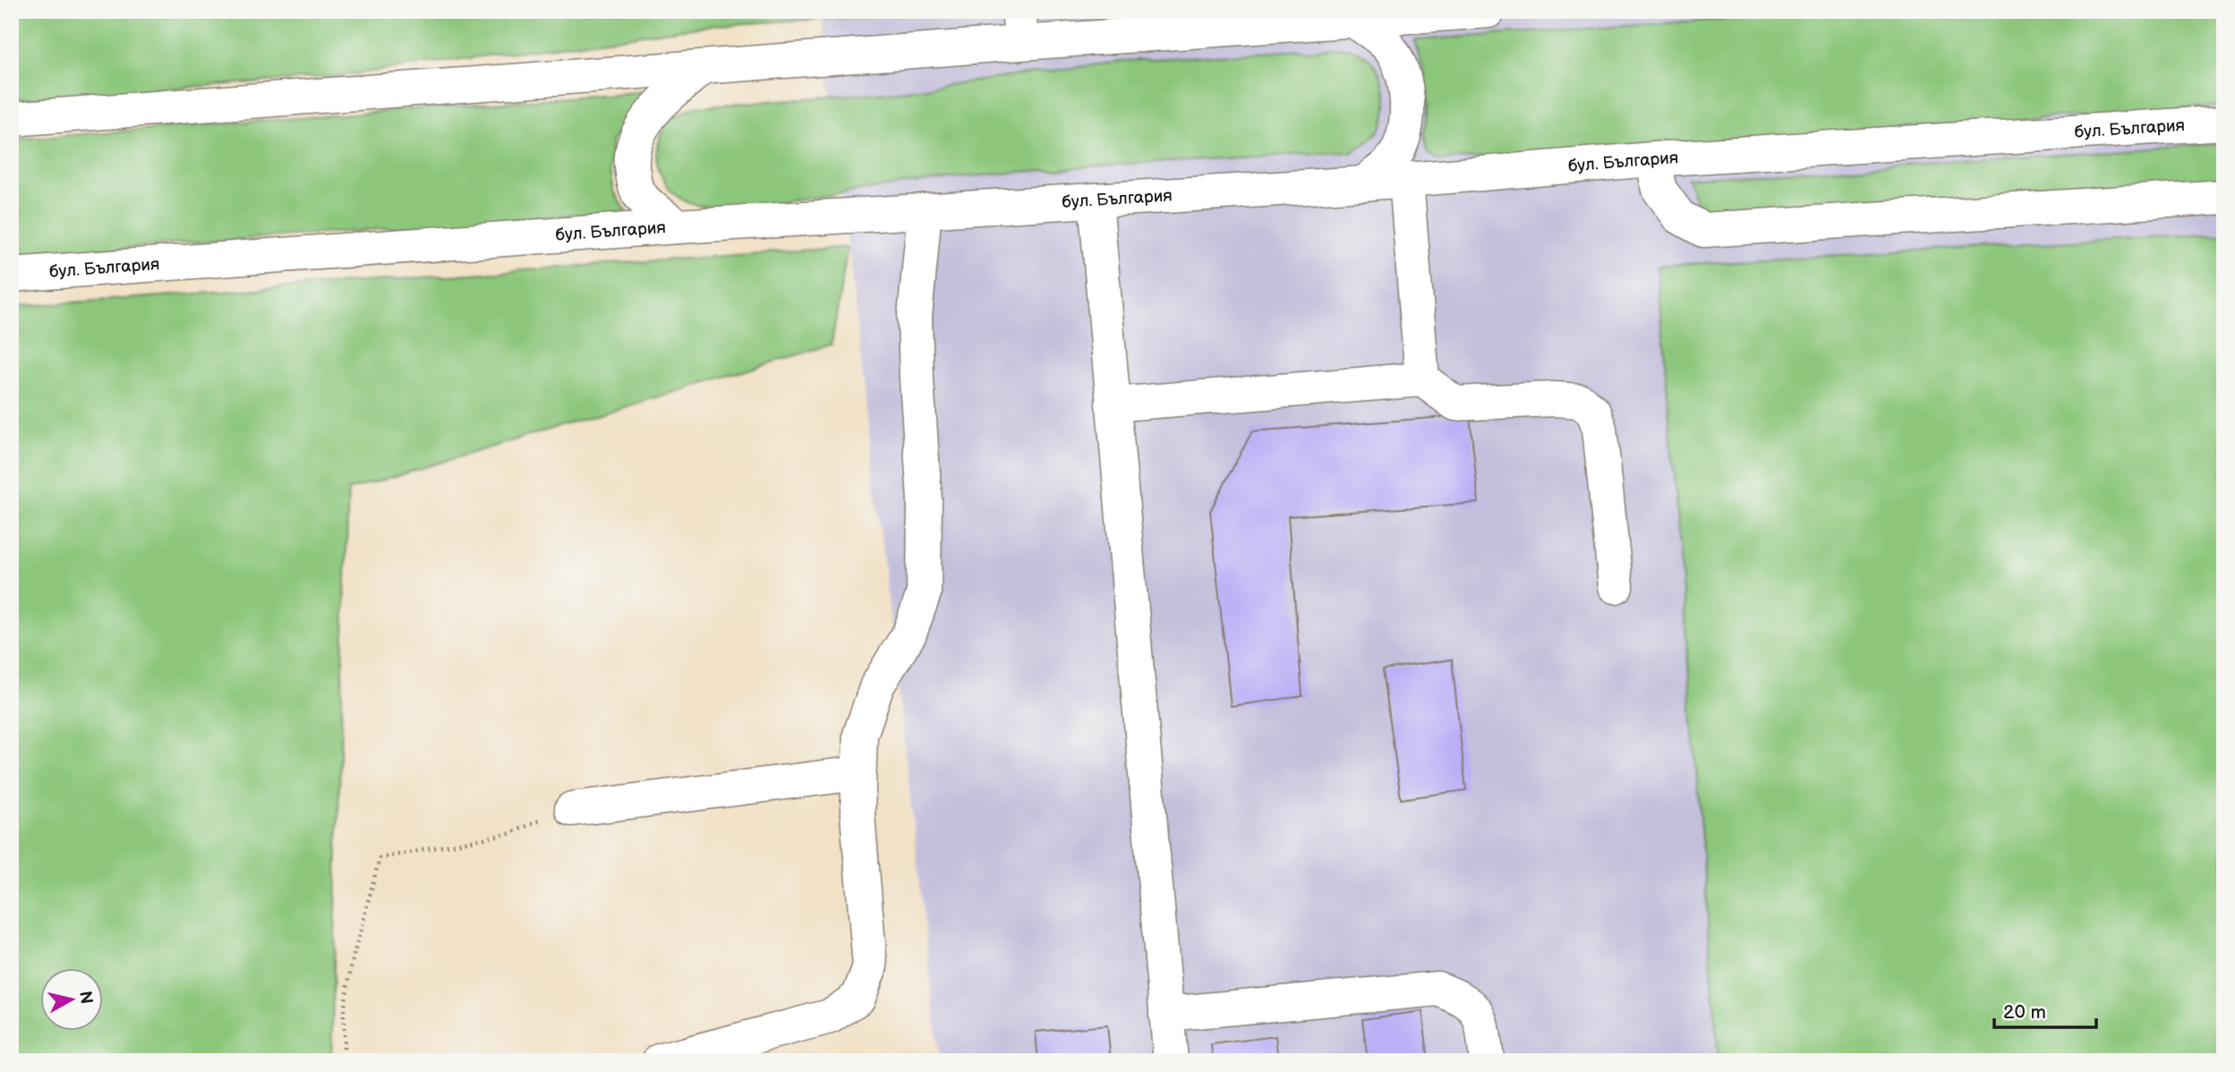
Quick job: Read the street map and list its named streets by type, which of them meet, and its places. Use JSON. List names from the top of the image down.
{
  "streets": {
    "main road": ["бул. България"]
  },
  "scale_bar": "20 m",
  "north": "right"
}
